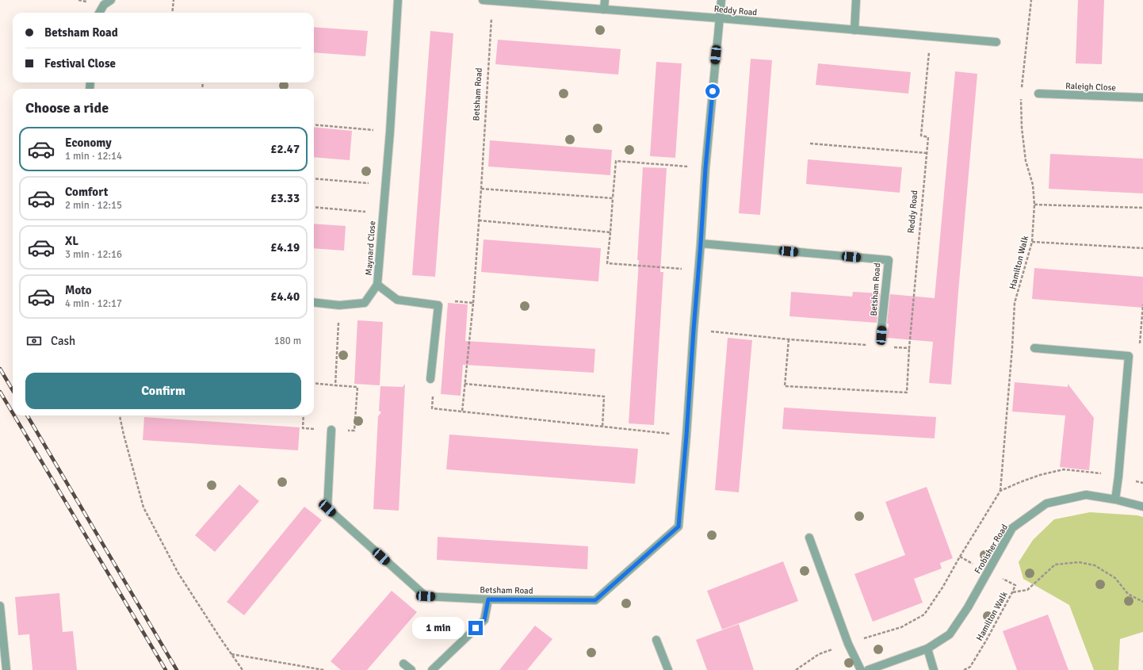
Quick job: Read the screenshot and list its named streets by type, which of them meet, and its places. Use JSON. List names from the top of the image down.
{
  "streets": {
    "street": [
      "Reddy Road",
      "Raleigh Close",
      "Betsham Road",
      "Maynard Close",
      "Frobisher Road"
    ],
    "path": ["Hamilton Walk"]
  },
  "crossings": [
    ["Reddy Road", "Betsham Road"],
    ["Hamilton Walk", "Frobisher Road"]
  ],
  "page": {
    "banner": ["Betsham Road", "Festival Close"],
    "heading": "Choose a ride",
    "list": [
      {
        "name": "Economy",
        "note": "1 min · 12:14",
        "value": "£2.47"
      },
      {
        "name": "Comfort",
        "note": "2 min · 12:15",
        "value": "£3.33"
      },
      {
        "name": "XL",
        "note": "3 min · 12:16",
        "value": "£4.19"
      },
      {
        "name": "Moto",
        "note": "4 min · 12:17",
        "value": "£4.40"
      }
    ],
    "pay": ["Cash", "180 m"],
    "buttons": "Confirm",
    "bubble": "1 min"
  }
}
